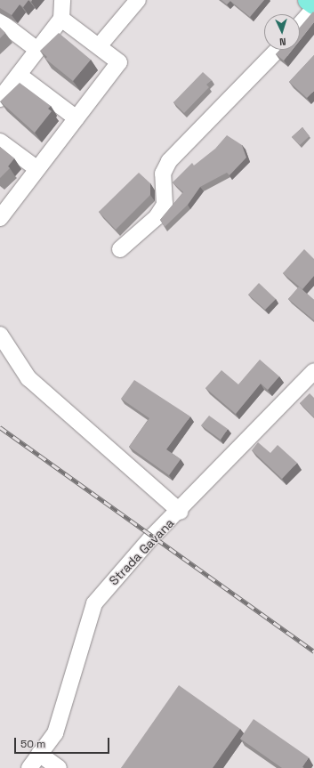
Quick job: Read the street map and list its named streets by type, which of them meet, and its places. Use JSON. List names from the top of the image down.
{
  "streets": {
    "street": ["Strada Gavana"]
  },
  "scale_bar": "50 m",
  "north": "bottom"
}
